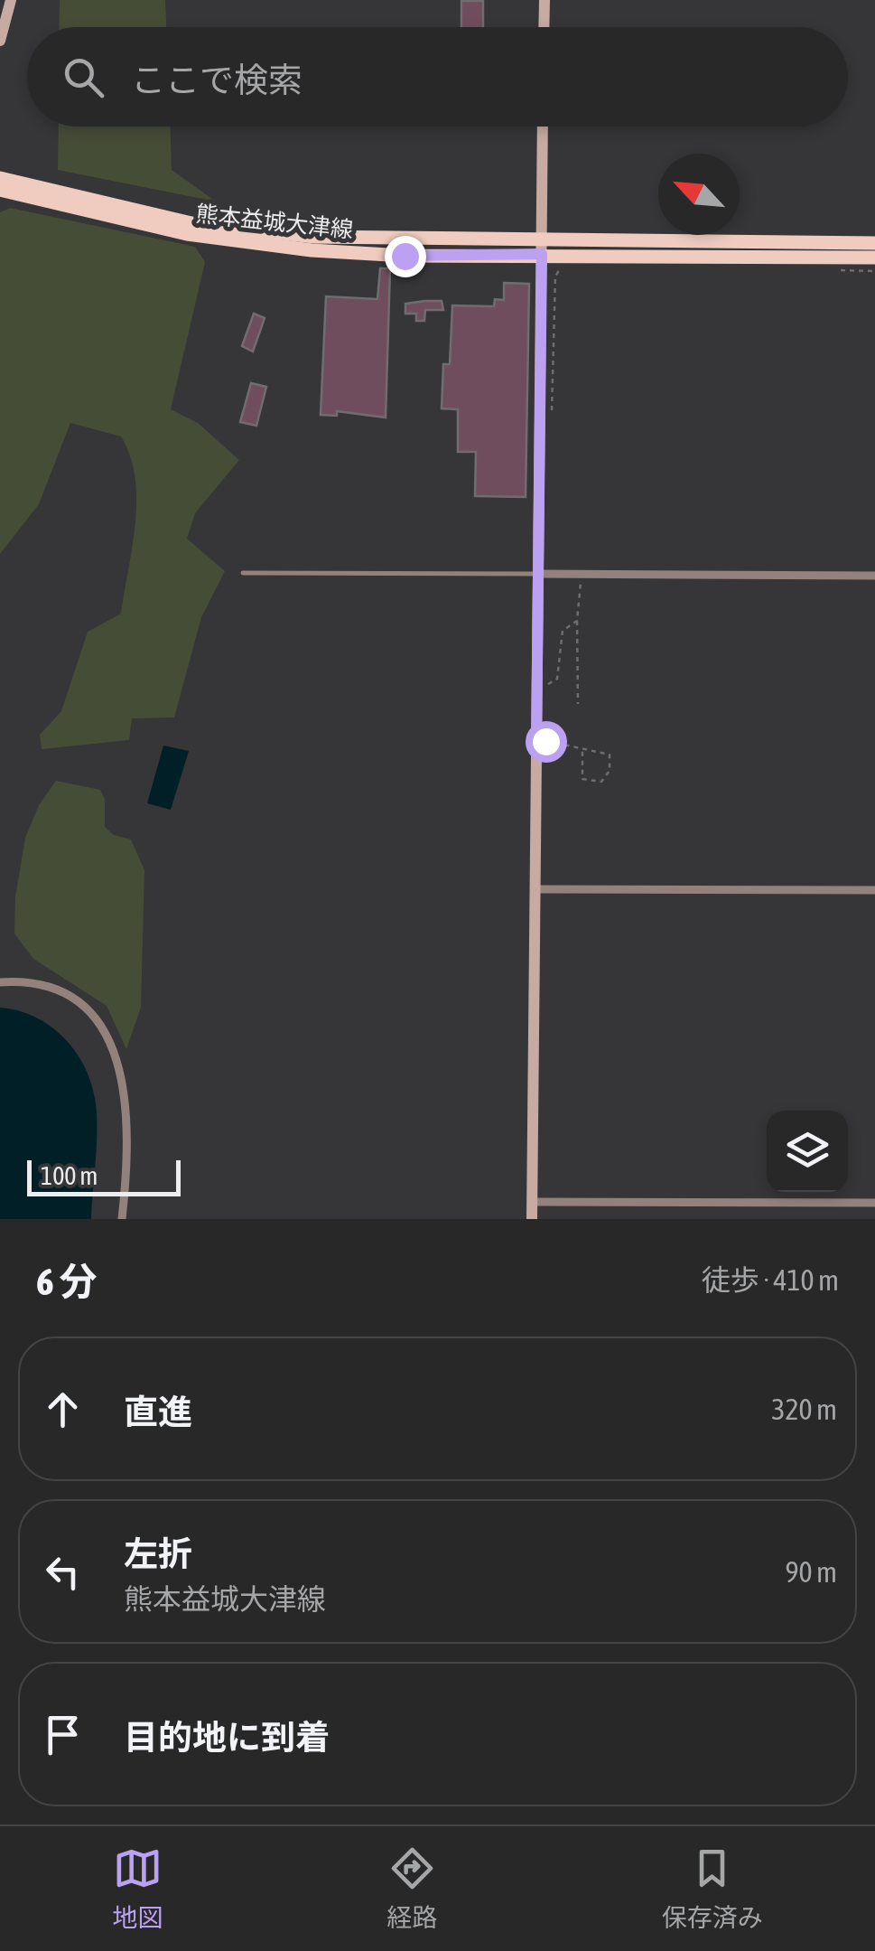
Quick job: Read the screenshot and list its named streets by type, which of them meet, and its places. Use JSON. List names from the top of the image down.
{
  "streets": {
    "main road": ["熊本益城大津線"]
  },
  "scale_bar": "100 m",
  "north": "top left",
  "page": {
    "search": "ここで検索",
    "scale": "100 m",
    "heading": ["6 分", "徒歩 · 410 m"],
    "list": [
      ["直進", "320 m"],
      ["左折", "熊本益城大津線", "90 m"],
      "目的地に到着"
    ],
    "nav": ["地図", "経路", "保存済み"]
  }
}
